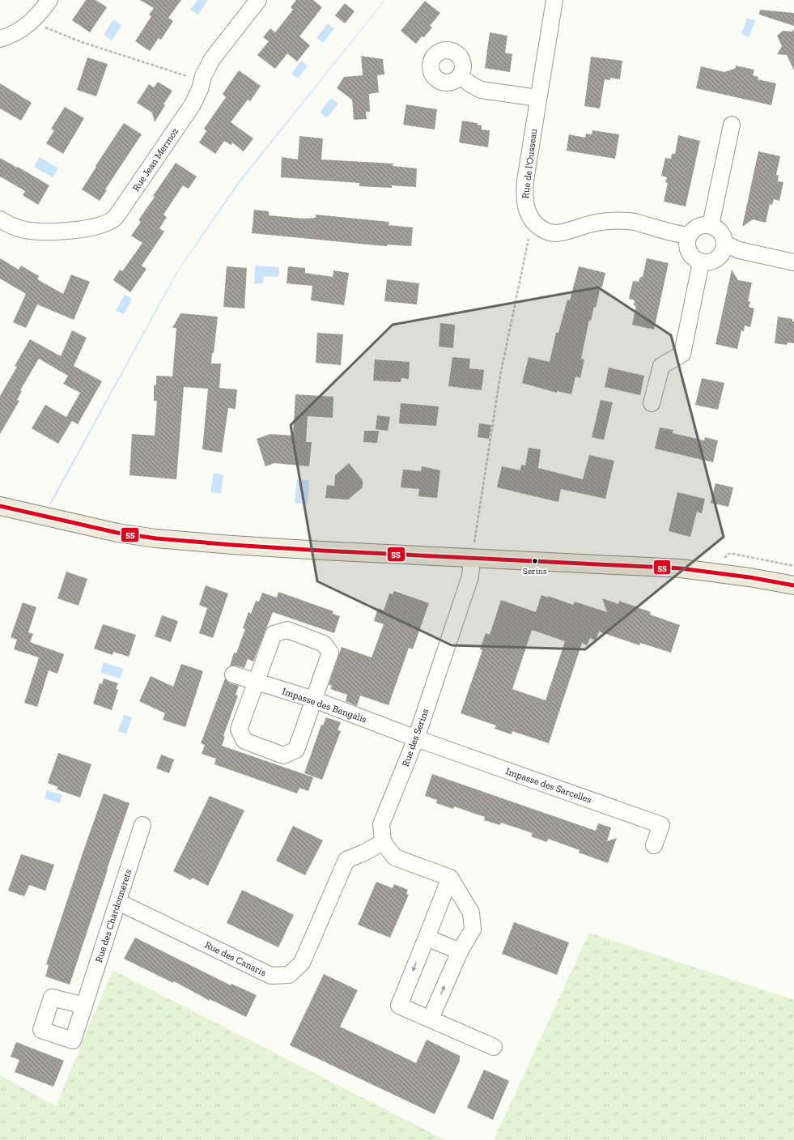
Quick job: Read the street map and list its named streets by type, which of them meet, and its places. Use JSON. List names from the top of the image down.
{
  "streets": {
    "street": [
      "Rue Jean Mermoz",
      "Rue de l'Ousseau",
      "Impasse des Bengalis",
      "Rue des Serins",
      "Impasse des Sarcelles",
      "Rue des Chardonnerets",
      "Rue des Canaris"
    ]
  },
  "crossings": [
    ["Impasse des Bengalis", "Rue des Serins"],
    ["Impasse des Bengalis", "Impasse des Sarcelles"],
    ["Rue des Serins", "Impasse des Sarcelles"],
    ["Rue des Serins", "Rue des Canaris"],
    ["Rue des Chardonnerets", "Rue des Canaris"]
  ],
  "places": ["Serins"],
  "lines": ["transit line 55"]
}
